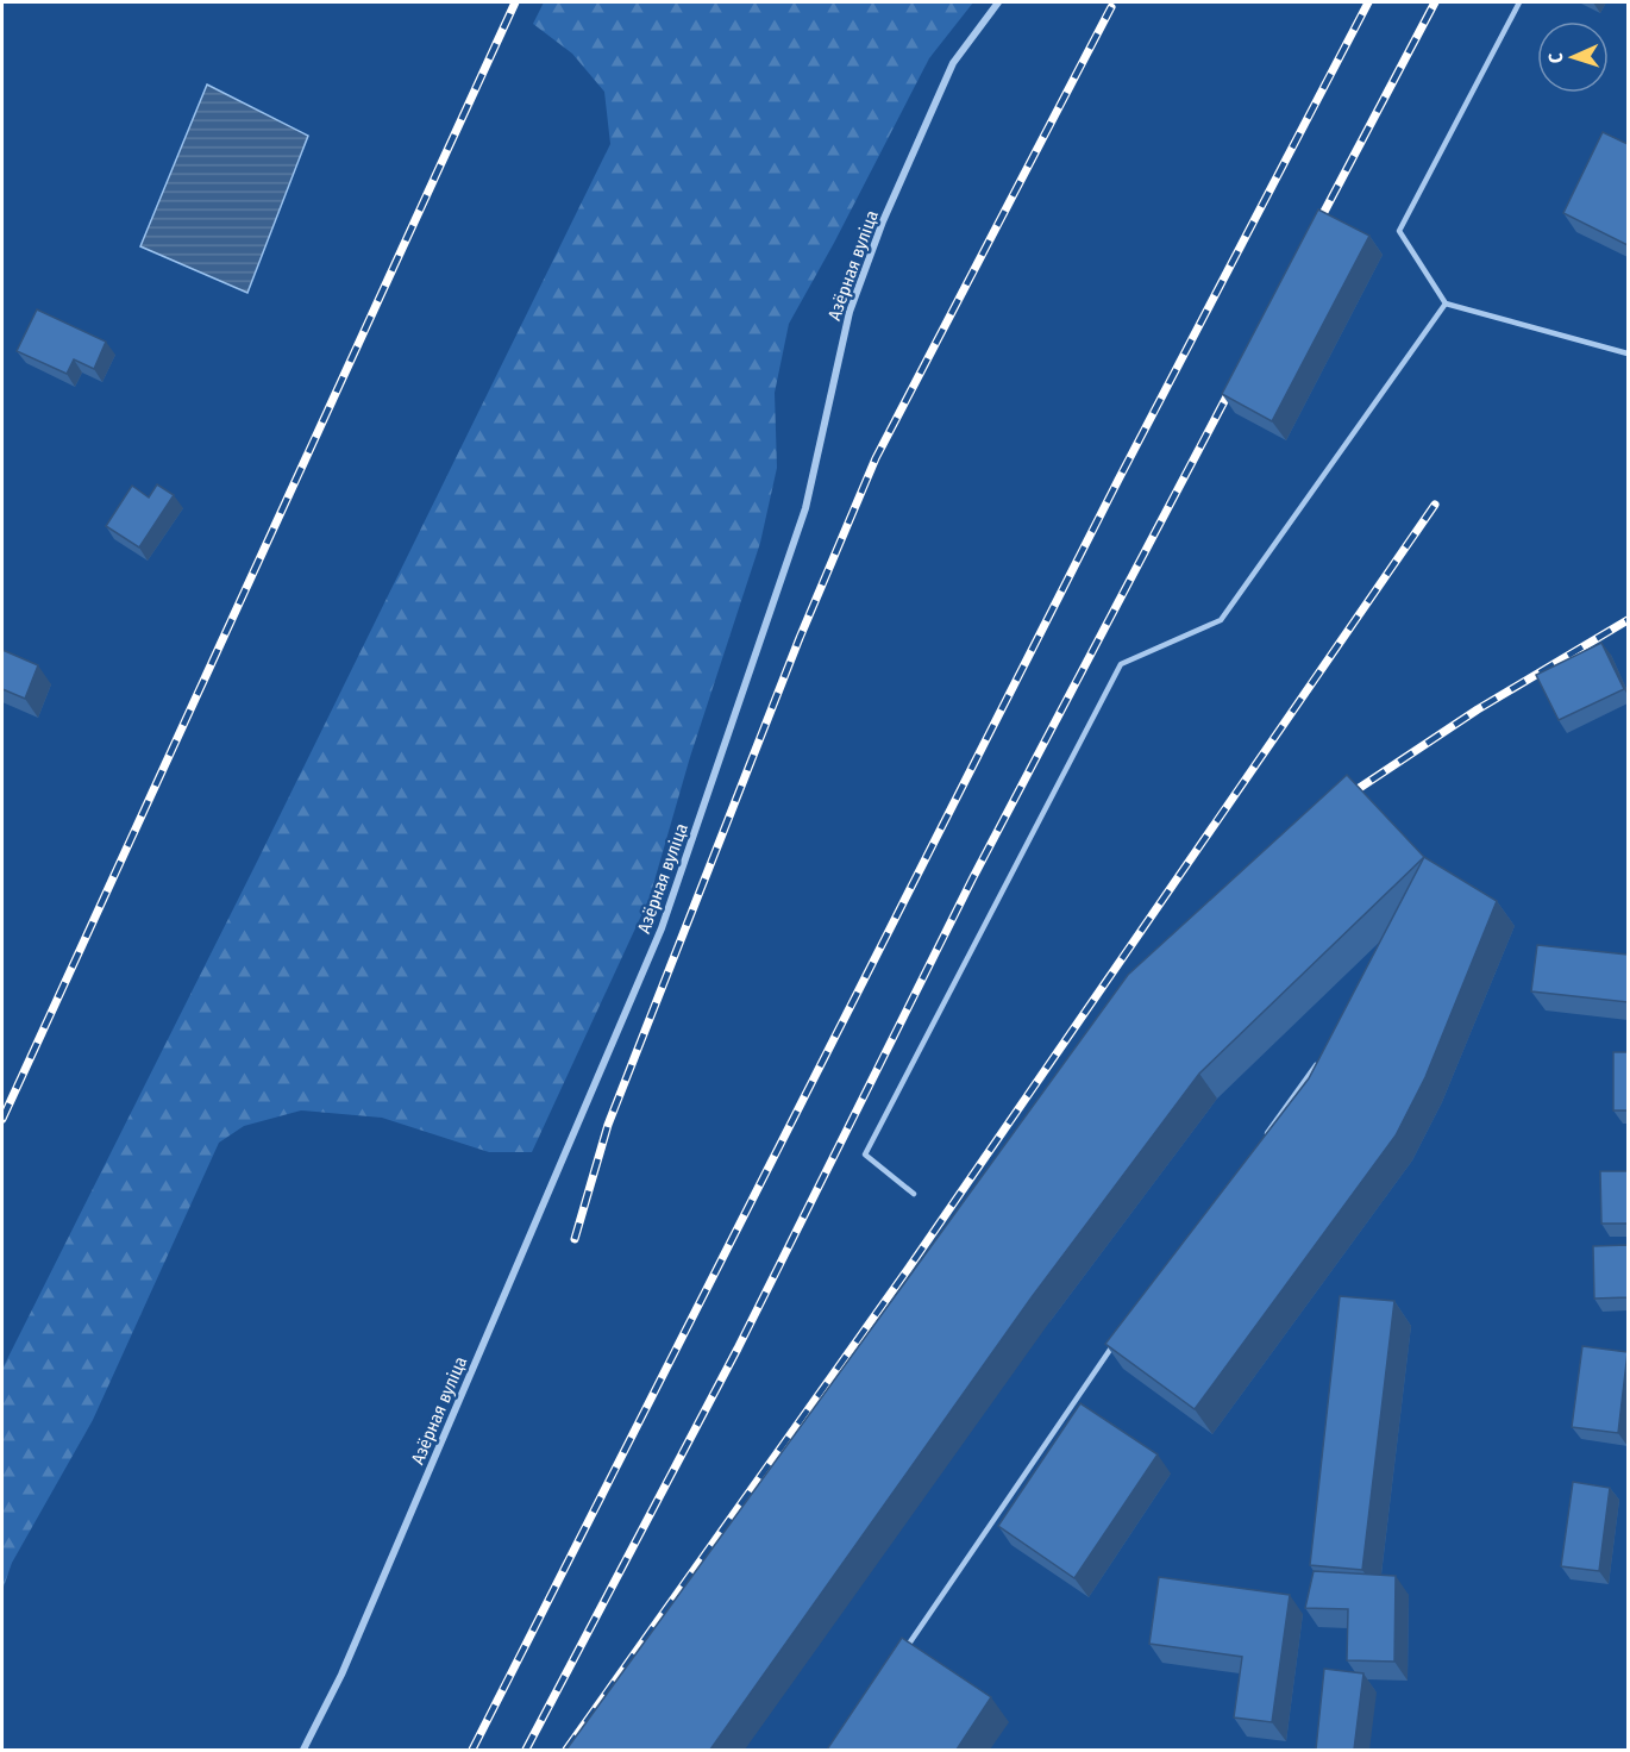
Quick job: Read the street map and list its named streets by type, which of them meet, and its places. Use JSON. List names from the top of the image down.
{
  "streets": {
    "street": ["Азёрная вуліца"]
  },
  "north": "left"
}
